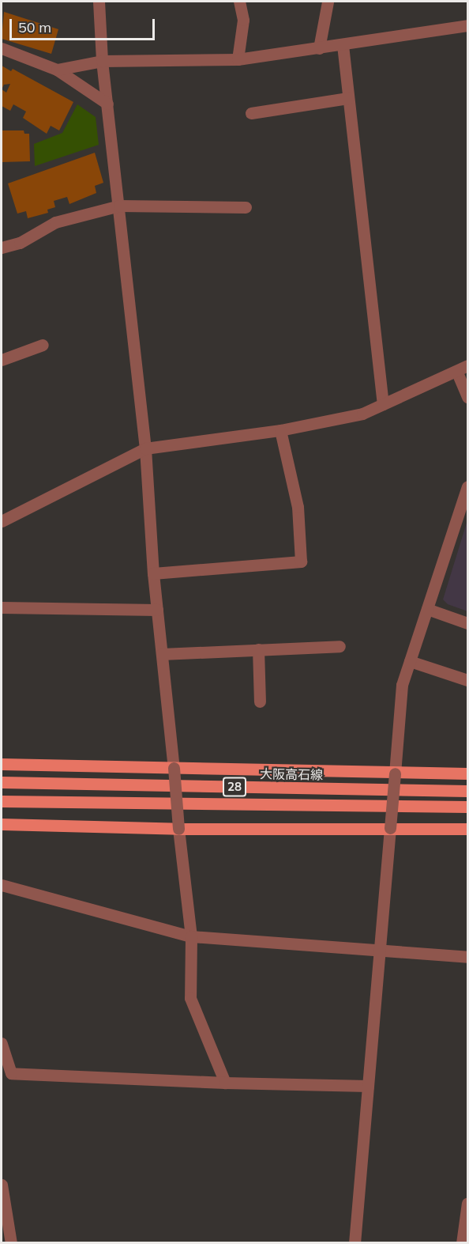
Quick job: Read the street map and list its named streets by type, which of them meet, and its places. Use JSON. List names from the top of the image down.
{
  "streets": {
    "main road": ["大阪高石線", "28"]
  },
  "scale_bar": "50 m"
}
